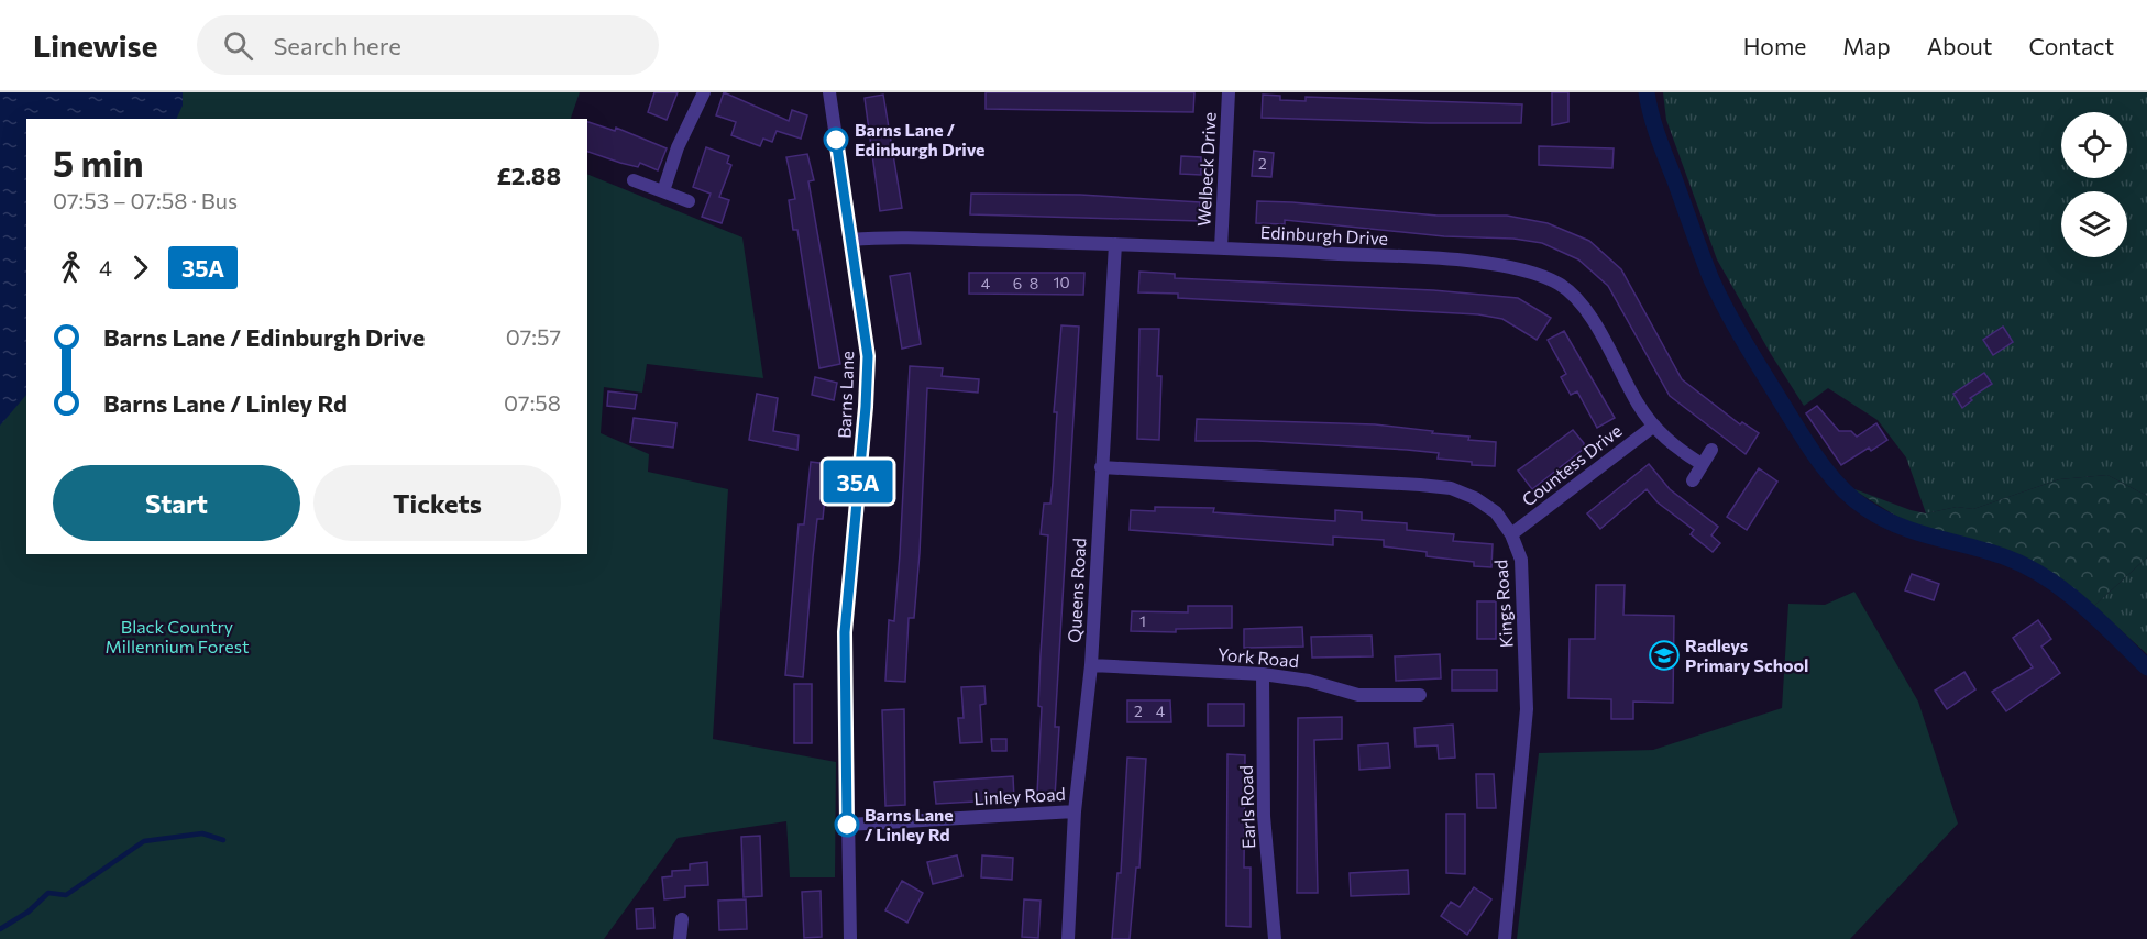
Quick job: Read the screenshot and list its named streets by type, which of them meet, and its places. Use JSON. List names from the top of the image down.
{
  "streets": {
    "street": [
      "Welbeck Drive",
      "Edinburgh Drive",
      "Barns Lane",
      "Countess Drive",
      "Queens Road",
      "Kings Road",
      "York Road",
      "Linley Road",
      "Earls Road"
    ]
  },
  "crossings": [
    ["Welbeck Drive", "Edinburgh Drive"],
    ["Edinburgh Drive", "Barns Lane"],
    ["Edinburgh Drive", "Countess Drive"],
    ["Edinburgh Drive", "Queens Road"],
    ["Barns Lane", "Linley Road"],
    ["Countess Drive", "Kings Road"],
    ["Queens Road", "Kings Road"],
    ["Queens Road", "York Road"],
    ["Queens Road", "Linley Road"],
    ["York Road", "Earls Road"]
  ],
  "parks": ["Black Country Millennium Forest"],
  "places": {
    "other": ["Barns Lane / Edinburgh Drive", "Barns Lane / Linley Rd"],
    "school or university": ["Radleys Primary School"]
  },
  "lines": ["bus line 35A"],
  "house_numbers": [
    "2",
    "10",
    "4",
    "6",
    "8",
    "1",
    "2",
    "4"
  ],
  "page": {
    "header": "Linewise",
    "search": "Search here",
    "nav": [
      "Home",
      "Map",
      "About",
      "Contact"
    ],
    "on_map": "35A",
    "heading": ["5 min", "07:53 – 07:58 · Bus", "£2.88"],
    "legs": ["4", "35A"],
    "list": [
      {
        "name": "Barns Lane / Edinburgh Drive",
        "value": "07:57"
      },
      {
        "name": "Barns Lane / Linley Rd",
        "value": "07:58"
      }
    ],
    "buttons": ["Start", "Tickets"]
  }
}
